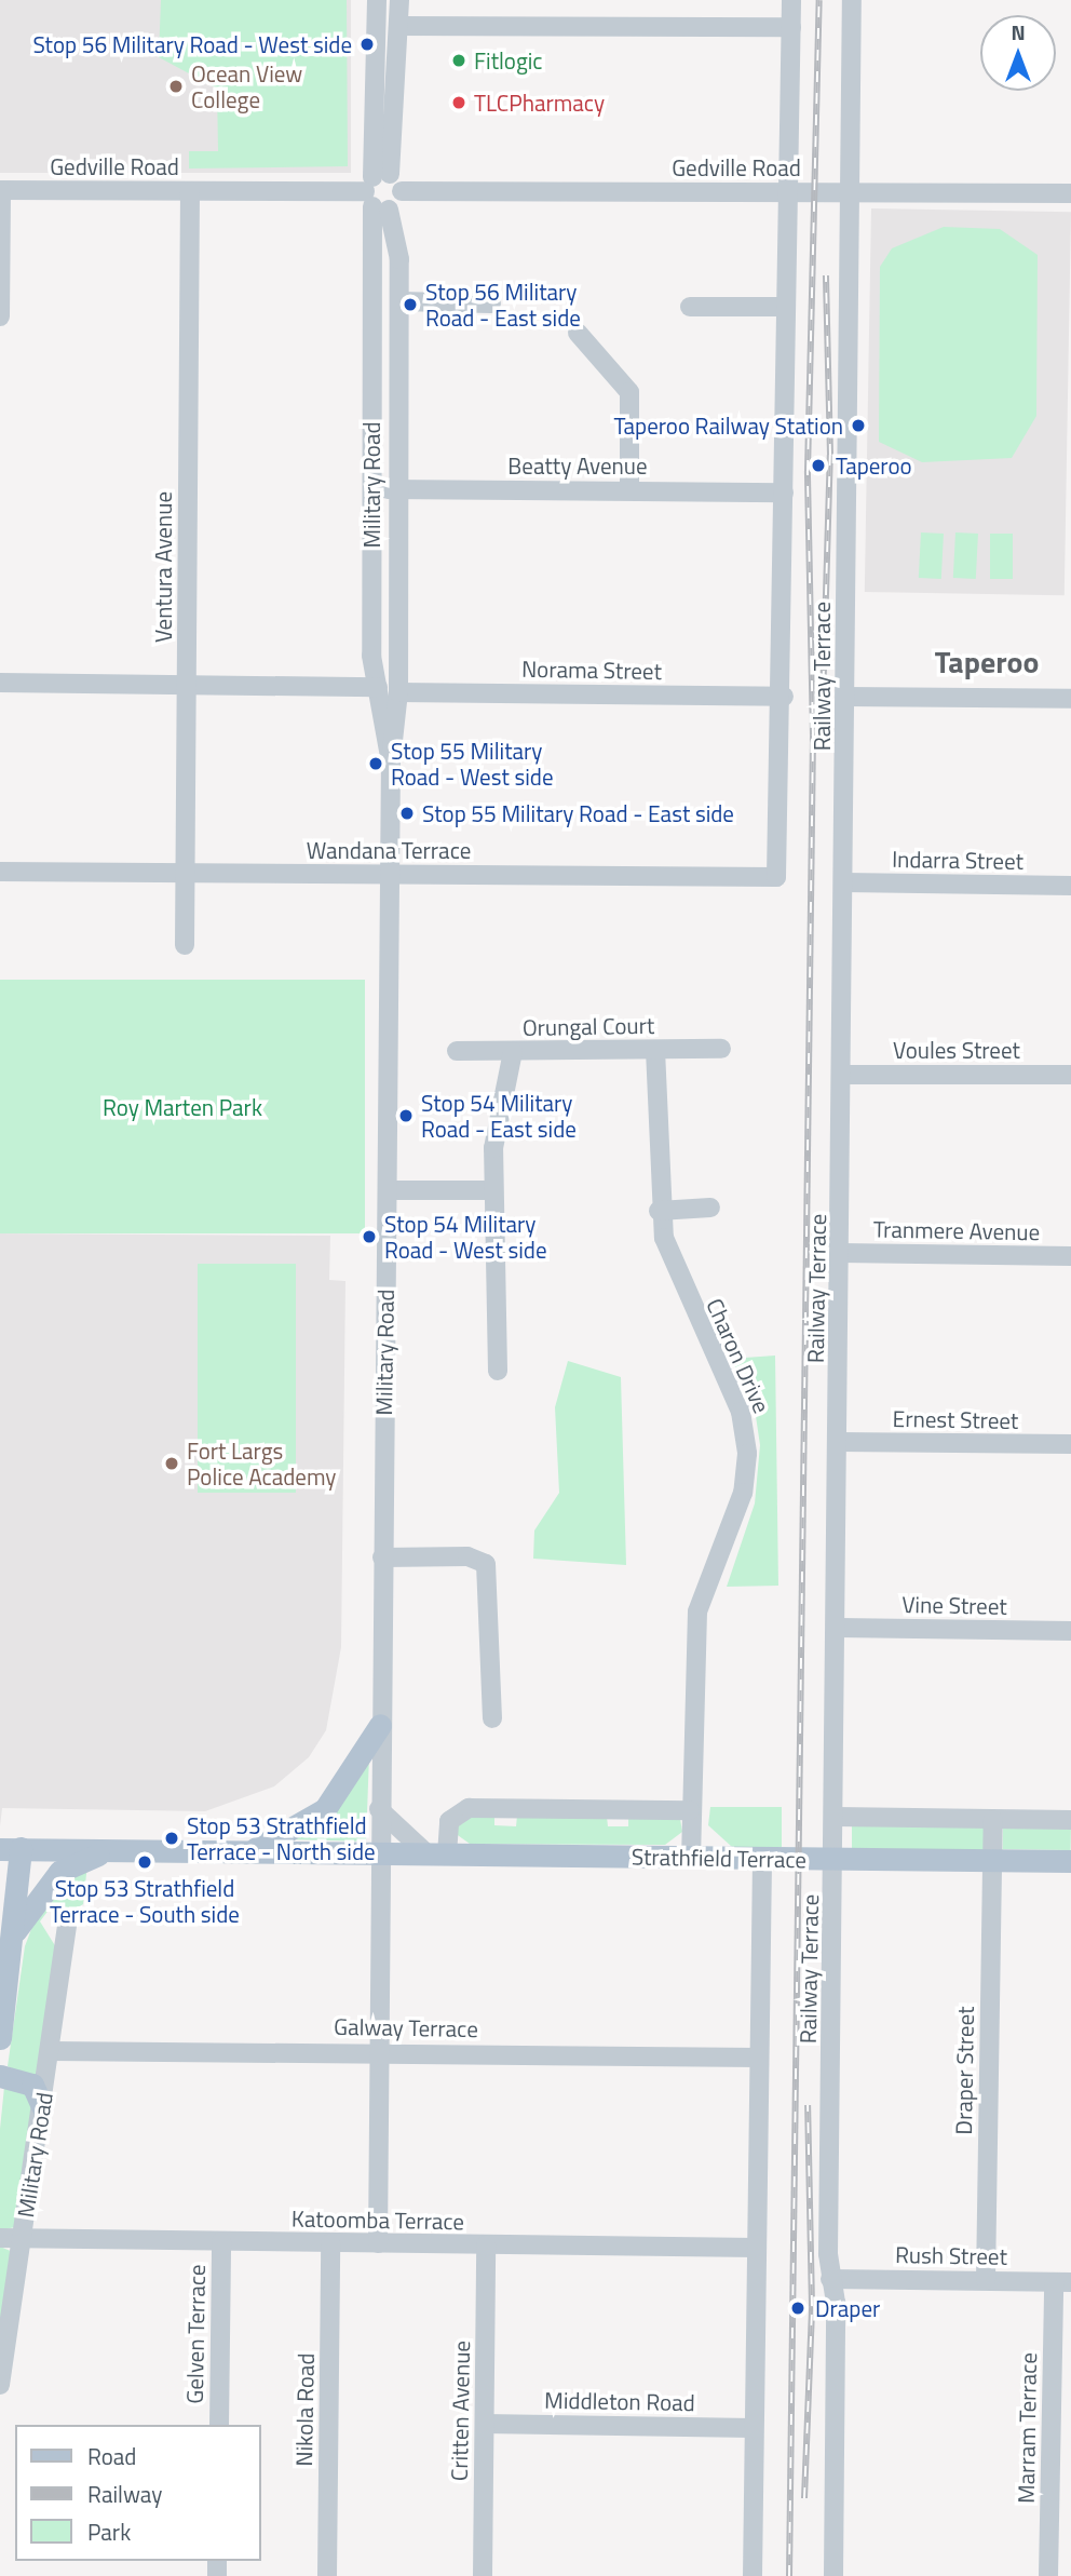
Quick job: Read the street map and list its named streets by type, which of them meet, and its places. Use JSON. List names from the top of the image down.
{
  "streets": {
    "main road": ["Strathfield Terrace"],
    "street": [
      "Gedville Road",
      "Beatty Avenue",
      "Military Road",
      "Ventura Avenue",
      "Norama Street",
      "Railway Terrace",
      "Wandana Terrace",
      "Indarra Street",
      "Orungal Court",
      "Voules Street",
      "Tranmere Avenue",
      "Charon Drive",
      "Ernest Street",
      "Vine Street",
      "Galway Terrace",
      "Draper Street",
      "Katoomba Terrace",
      "Rush Street",
      "Gelven Terrace",
      "Middleton Road",
      "Nikola Road",
      "Critten Avenue",
      "Marram Terrace"
    ]
  },
  "crossings": [
    ["Gedville Road", "Military Road"],
    ["Gedville Road", "Ventura Avenue"],
    ["Gedville Road", "Railway Terrace"],
    ["Beatty Avenue", "Military Road"],
    ["Beatty Avenue", "Railway Terrace"],
    ["Military Road", "Norama Street"],
    ["Military Road", "Wandana Terrace"],
    ["Military Road", "Strathfield Terrace"],
    ["Military Road", "Galway Terrace"],
    ["Military Road", "Katoomba Terrace"],
    ["Ventura Avenue", "Wandana Terrace"],
    ["Norama Street", "Railway Terrace"],
    ["Railway Terrace", "Wandana Terrace"],
    ["Railway Terrace", "Indarra Street"],
    ["Railway Terrace", "Voules Street"],
    ["Railway Terrace", "Tranmere Avenue"],
    ["Railway Terrace", "Ernest Street"],
    ["Railway Terrace", "Vine Street"],
    ["Railway Terrace", "Strathfield Terrace"],
    ["Railway Terrace", "Rush Street"],
    ["Orungal Court", "Charon Drive"],
    ["Charon Drive", "Strathfield Terrace"],
    ["Strathfield Terrace", "Draper Street"],
    ["Draper Street", "Rush Street"],
    ["Katoomba Terrace", "Gelven Terrace"],
    ["Katoomba Terrace", "Nikola Road"],
    ["Katoomba Terrace", "Critten Avenue"],
    ["Rush Street", "Marram Terrace"],
    ["Middleton Road", "Critten Avenue"]
  ],
  "districts": ["Taperoo"],
  "parks": ["Roy Marten Park"],
  "places": [
    "Stop 56 Military Road - West side",
    "Fitlogic",
    "Ocean View College",
    "TLCPharmacy",
    "Stop 56 Military Road - East side",
    "Taperoo Railway Station",
    "Taperoo",
    "Stop 55 Military Road - West side",
    "Stop 55 Military Road - East side",
    "Stop 54 Military Road - East side",
    "Stop 54 Military Road - West side",
    "Fort Largs Police Academy",
    "Stop 53 Strathfield Terrace - North side",
    "Stop 53 Strathfield Terrace - South side",
    "Draper"
  ],
  "legend": ["Road", "Railway", "Park"],
  "north": "top"
}
